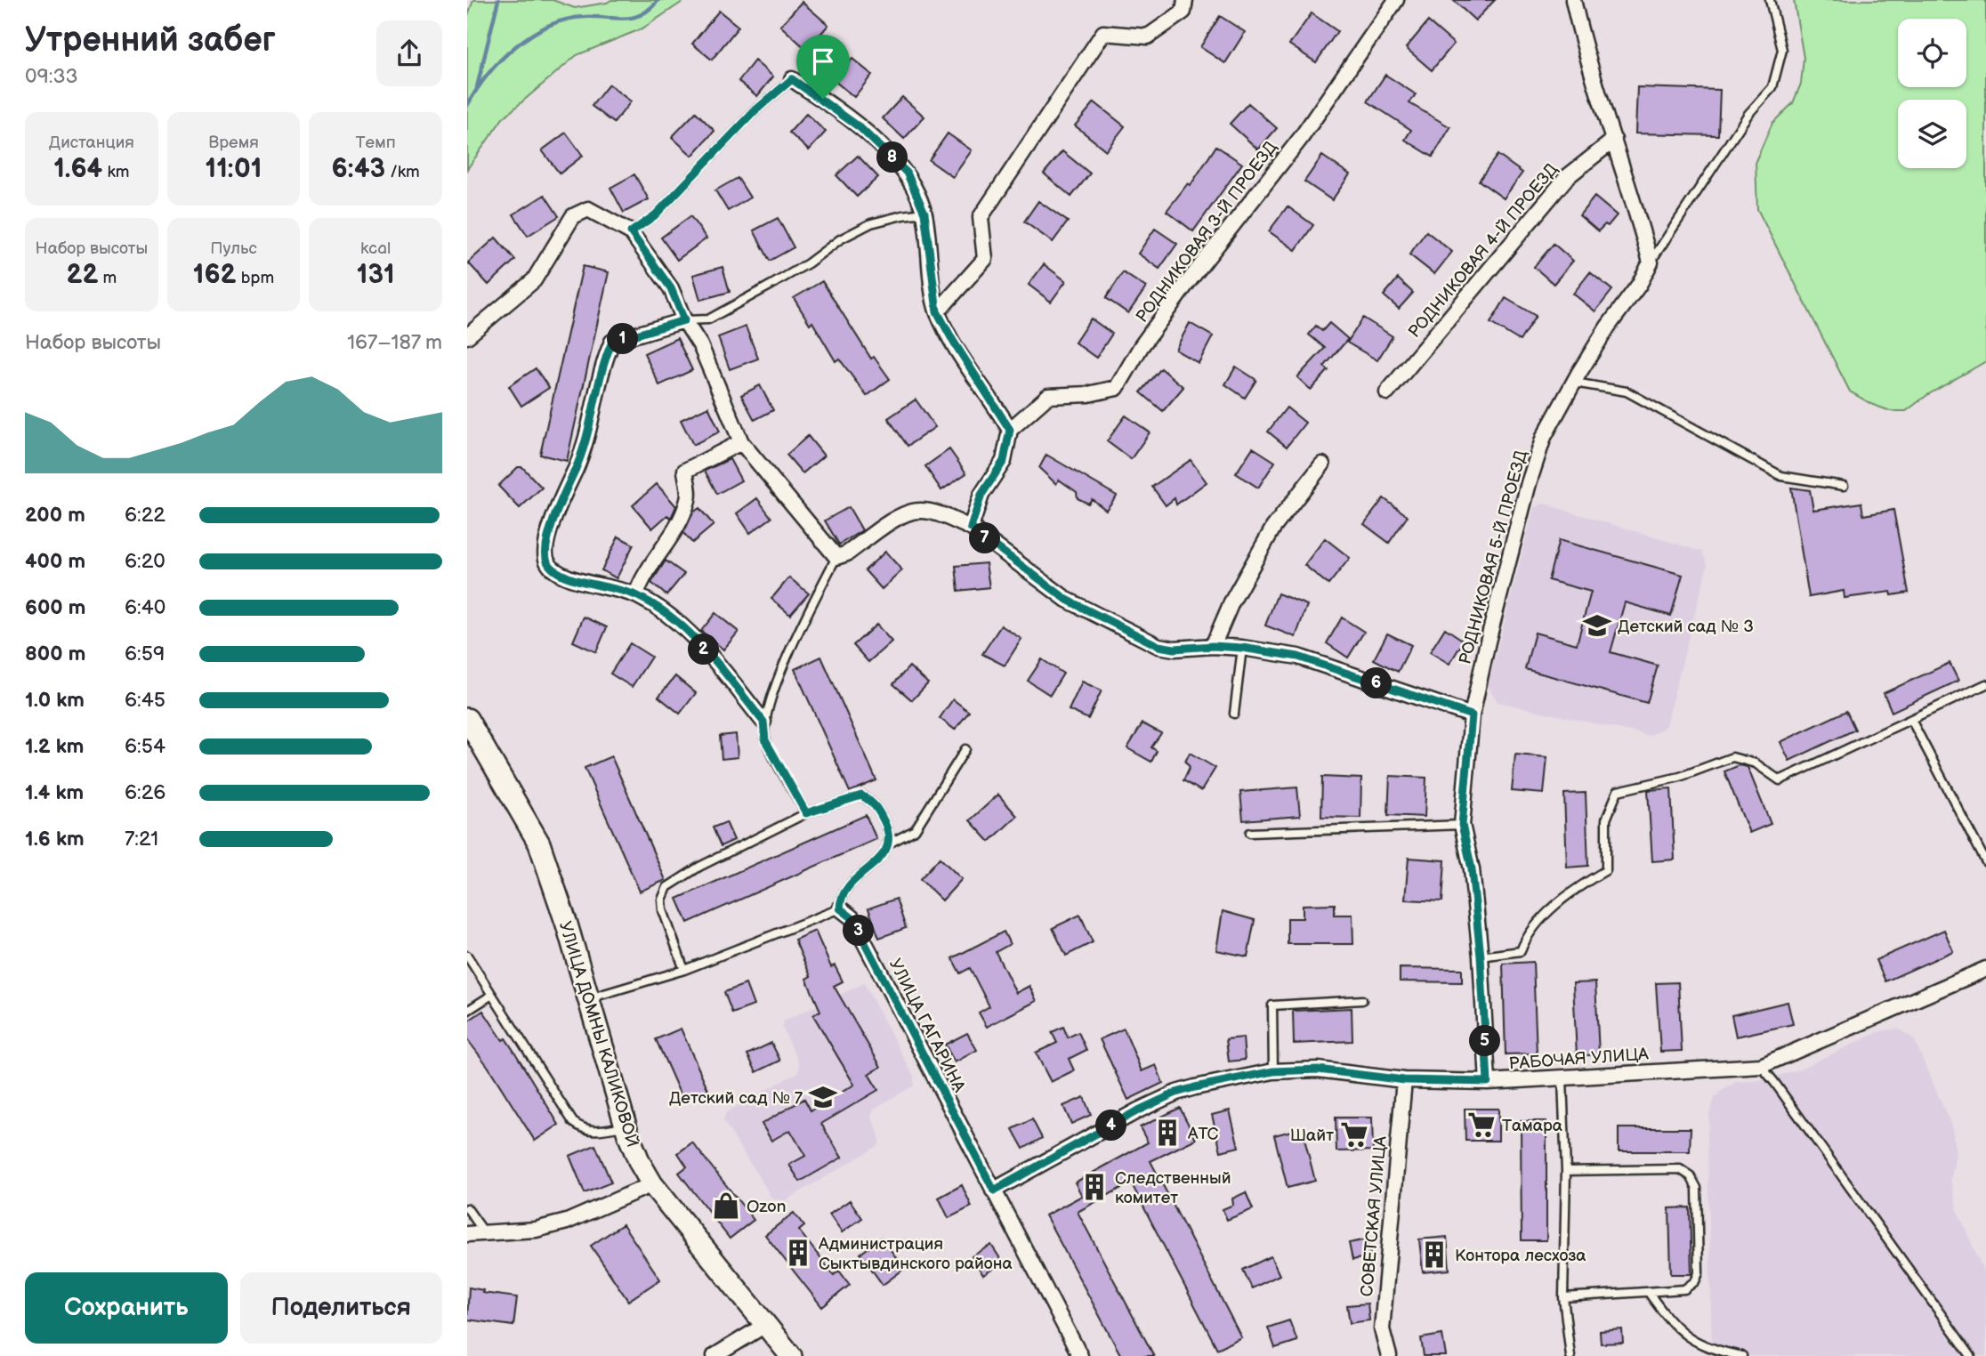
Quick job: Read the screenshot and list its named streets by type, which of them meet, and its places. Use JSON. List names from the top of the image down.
{
  "streets": {
    "main road": ["УЛИЦА ДОМНЫ КАЛИКОВОЙ"],
    "street": [
      "РОДНИКОВАЯ 3-Й ПРОЕЗД",
      "РОДНИКОВАЯ 4-Й ПРОЕЗД",
      "РОДНИКОВАЯ 5-Й ПРОЕЗД",
      "УЛИЦА ГАГАРИНА",
      "РАБОЧАЯ УЛИЦА",
      "СОВЕТСКАЯ УЛИЦА"
    ]
  },
  "crossings": [
    ["РОДНИКОВАЯ 5-Й ПРОЕЗД", "РАБОЧАЯ УЛИЦА"],
    ["УЛИЦА ГАГАРИНА", "РАБОЧАЯ УЛИЦА"],
    ["РАБОЧАЯ УЛИЦА", "СОВЕТСКАЯ УЛИЦА"]
  ],
  "places": {
    "school or university": ["Детский сад № 3", "Детский сад № 7"],
    "supermarket": ["Тамара", "Шайт"],
    "building": [
      "АТС",
      "Следственный комитет",
      "Администрация Сыктывдинского района",
      "Контора лесхоза"
    ],
    "shop": ["Ozon"]
  },
  "page": {
    "heading": ["Утренний забег", "09:33"],
    "stats": [
      ["Дистанция", "1.64 km"],
      ["Время", "11:01"],
      ["Темп", "6:43 /km"],
      ["Набор высоты", "22 m"],
      ["Пульс", "162 bpm"],
      ["kcal", "131"]
    ],
    "pins": [
      "8",
      "1",
      "7",
      "2",
      "6",
      "3",
      "5",
      "4"
    ],
    "chart": ["Набор высоты", "167–187 m"],
    "list": [
      {
        "name": "200 m",
        "note": "6:22"
      },
      {
        "name": "400 m",
        "note": "6:20"
      },
      {
        "name": "600 m",
        "note": "6:40"
      },
      {
        "name": "800 m",
        "note": "6:59"
      },
      {
        "name": "1.0 km",
        "note": "6:45"
      },
      {
        "name": "1.2 km",
        "note": "6:54"
      },
      {
        "name": "1.4 km",
        "note": "6:26"
      },
      {
        "name": "1.6 km",
        "note": "7:21"
      }
    ],
    "buttons": ["Сохранить", "Поделиться"]
  }
}
